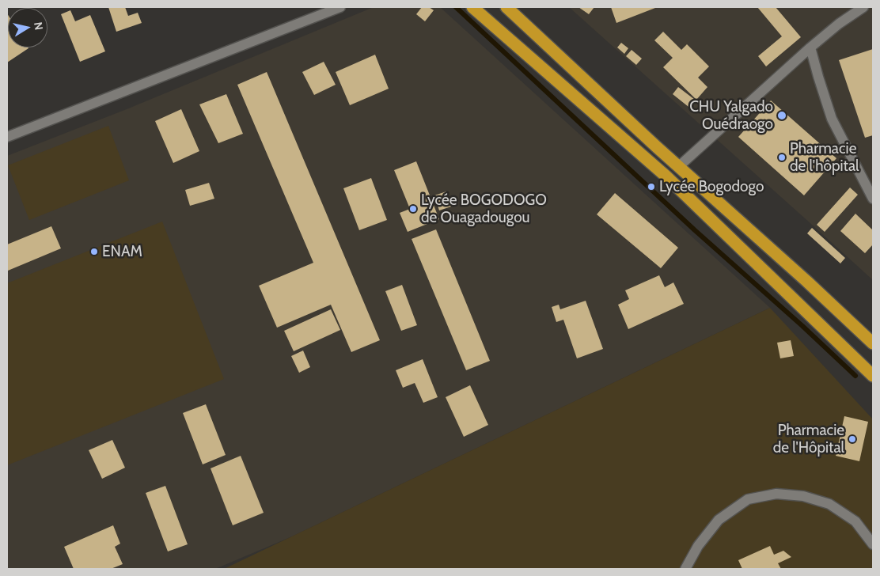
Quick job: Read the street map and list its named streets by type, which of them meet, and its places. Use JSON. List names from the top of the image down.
{
  "places": [
    "CHU Yalgado Ouédraogo",
    "Pharmacie de l'hôpital",
    "Lycée Bogodogo",
    "Lycée BOGODOGO de Ouagadougou",
    "ENAM",
    "Pharmacie de l'Hôpital"
  ],
  "north": "right"
}
